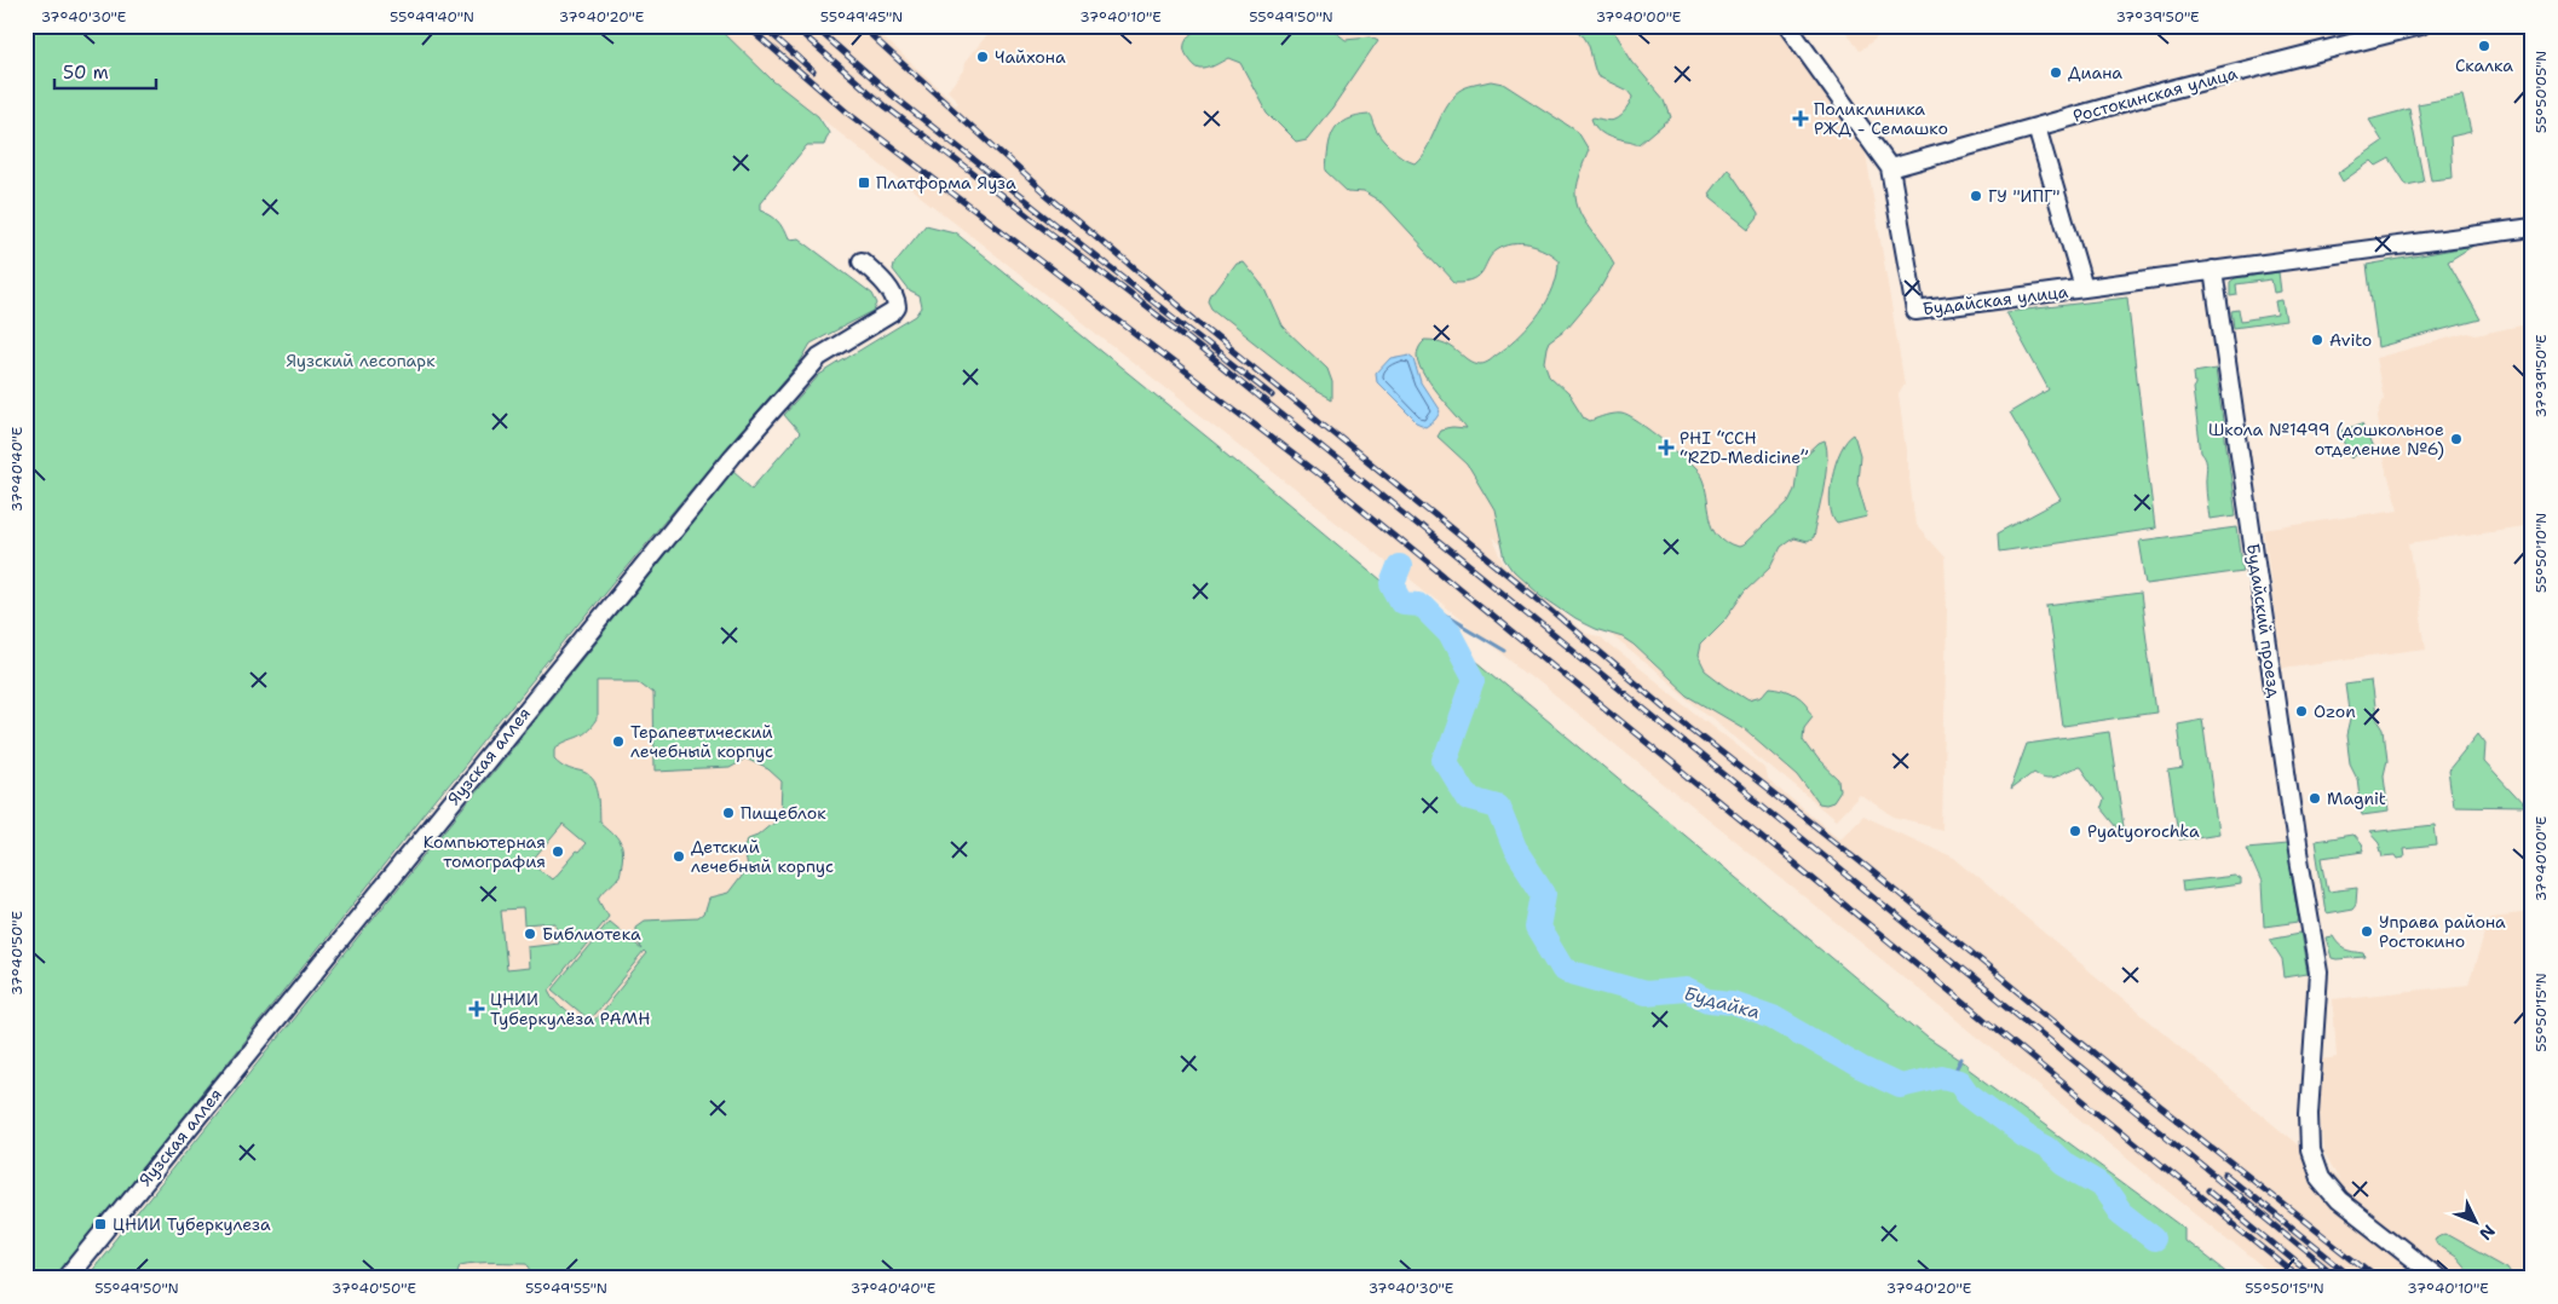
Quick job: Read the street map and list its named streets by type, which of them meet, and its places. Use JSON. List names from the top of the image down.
{
  "streets": {
    "street": [
      "Ростокинская улица",
      "Будайская улица",
      "Будайский проезд",
      "Яузская аллея"
    ]
  },
  "crossings": [
    ["Ростокинская улица", "Будайская улица"],
    ["Будайская улица", "Будайский проезд"]
  ],
  "water": ["Будайка"],
  "parks": ["Яузский лесопарк"],
  "places": {
    "other": [
      "Скалка",
      "Чайхона",
      "Диана",
      "ГУ \"ИПГ\"",
      "Avito",
      "Школа №1499 (дошкольное отделение №6)",
      "Ozon",
      "Терапевтический лечебный корпус",
      "Magnit",
      "Пищеблок",
      "Pyatyorochka",
      "Компьютерная томография",
      "Детский лечебный корпус",
      "Управа района Ростокино",
      "Библиотека"
    ],
    "health": ["Поликлиника РЖД - Семашко", "PHI “CCH “RZD-Medicine”", "ЦНИИ Туберкулёза РАМН"],
    "transit": ["Платформа Яуза", "ЦНИИ Туберкулеза"]
  },
  "scale_bar": "50 m",
  "north": "bottom right",
  "coordinates": [
    "37°40'30\"E",
    "55°49'40\"N",
    "37°40'20\"E",
    "55°49'45\"N",
    "37°40'10\"E",
    "55°49'50\"N",
    "37°40'00\"E",
    "37°39'50\"E",
    "55°50'05\"N",
    "37°40'40\"E",
    "55°50'10\"N",
    "37°40'50\"E",
    "55°50'15\"N",
    "55°49'55\"N"
  ]
}
